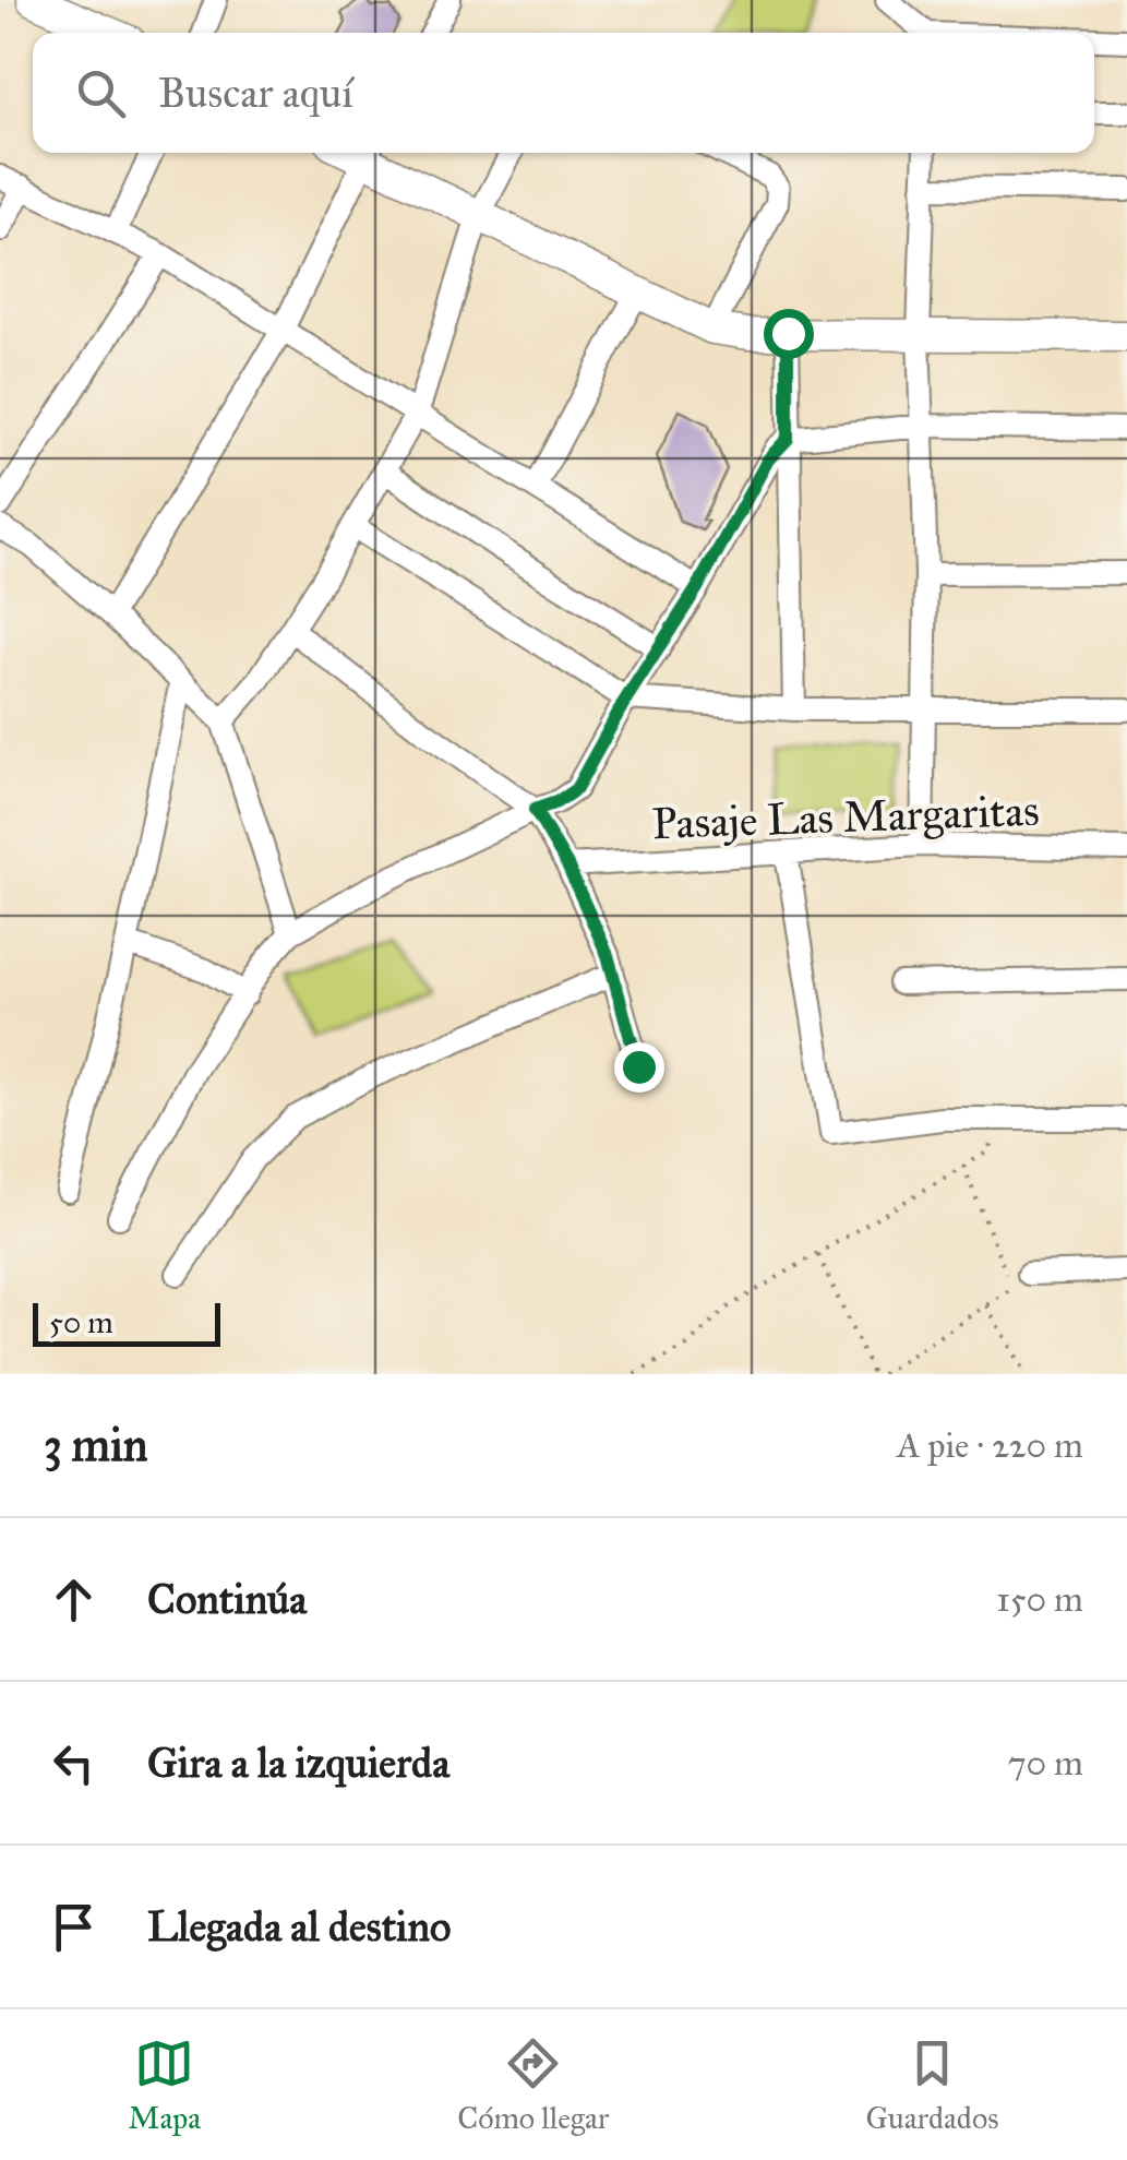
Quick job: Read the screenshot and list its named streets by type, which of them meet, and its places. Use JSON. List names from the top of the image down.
{
  "streets": {
    "street": ["Pasaje Las Margaritas"]
  },
  "scale_bar": "50 m",
  "page": {
    "search": "Buscar aquí",
    "scale": "50 m",
    "heading": ["3 min", "A pie · 220 m"],
    "list": [
      ["Continúa", "150 m"],
      ["Gira a la izquierda", "70 m"],
      "Llegada al destino"
    ],
    "nav": ["Mapa", "Cómo llegar", "Guardados"]
  }
}
